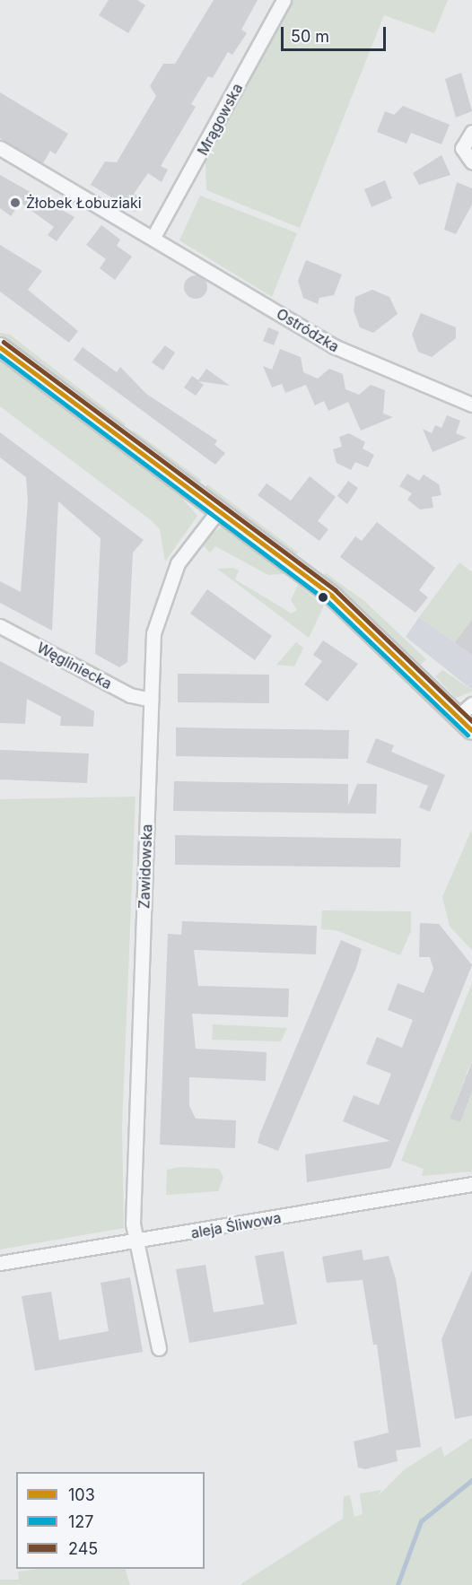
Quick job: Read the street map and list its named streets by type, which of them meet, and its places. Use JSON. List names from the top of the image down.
{
  "streets": {
    "street": [
      "Mrągowska",
      "Ostródzka",
      "Węgliniecka",
      "Zawidowska",
      "aleja Śliwowa"
    ]
  },
  "crossings": [
    ["Mrągowska", "Ostródzka"],
    ["Węgliniecka", "Zawidowska"],
    ["Zawidowska", "aleja Śliwowa"]
  ],
  "places": ["Żłobek Łobuziaki"],
  "lines": ["transit line 245", "transit line 103", "transit line 127"],
  "legend": ["103", "127", "245"],
  "scale_bar": "50 m"
}
